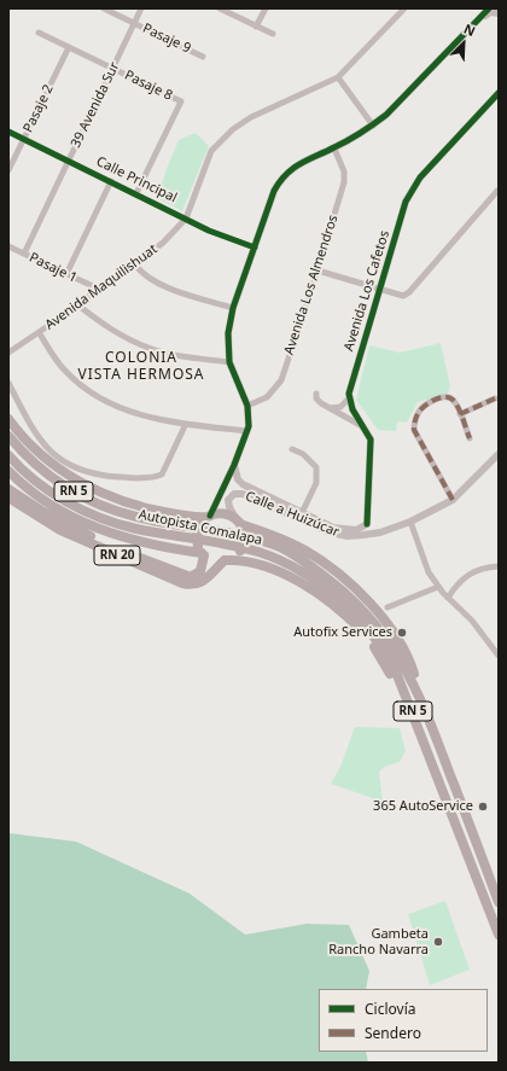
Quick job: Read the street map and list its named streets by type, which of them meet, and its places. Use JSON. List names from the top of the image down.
{
  "streets": {
    "highway": ["RN 5", "Autopista Comalapa", "RN 20"],
    "street": [
      "Pasaje 9",
      "Pasaje 8",
      "39 Avenida Sur",
      "Pasaje 2",
      "Calle Principal",
      "Pasaje 1",
      "Avenida Los Almendros",
      "Avenida Maquilishuat",
      "Avenida Los Cafetos",
      "Calle a Huizúcar"
    ]
  },
  "crossings": [
    ["Pasaje 9", "39 Avenida Sur"],
    ["Pasaje 8", "39 Avenida Sur"],
    ["Pasaje 8", "Pasaje 2"],
    ["Pasaje 8", "Calle Principal"],
    ["39 Avenida Sur", "Calle Principal"],
    ["39 Avenida Sur", "Pasaje 1"],
    ["Pasaje 2", "Calle Principal"],
    ["Calle Principal", "Avenida Maquilishuat"],
    ["Pasaje 1", "Avenida Maquilishuat"],
    ["Calle a Huizúcar", "RN 20"]
  ],
  "districts": ["COLONIA VISTA HERMOSA"],
  "places": ["Autofix Services", "365 AutoService", "Gambeta Rancho Navarra"],
  "legend": ["Ciclovía", "Sendero"],
  "north": "top right"
}
